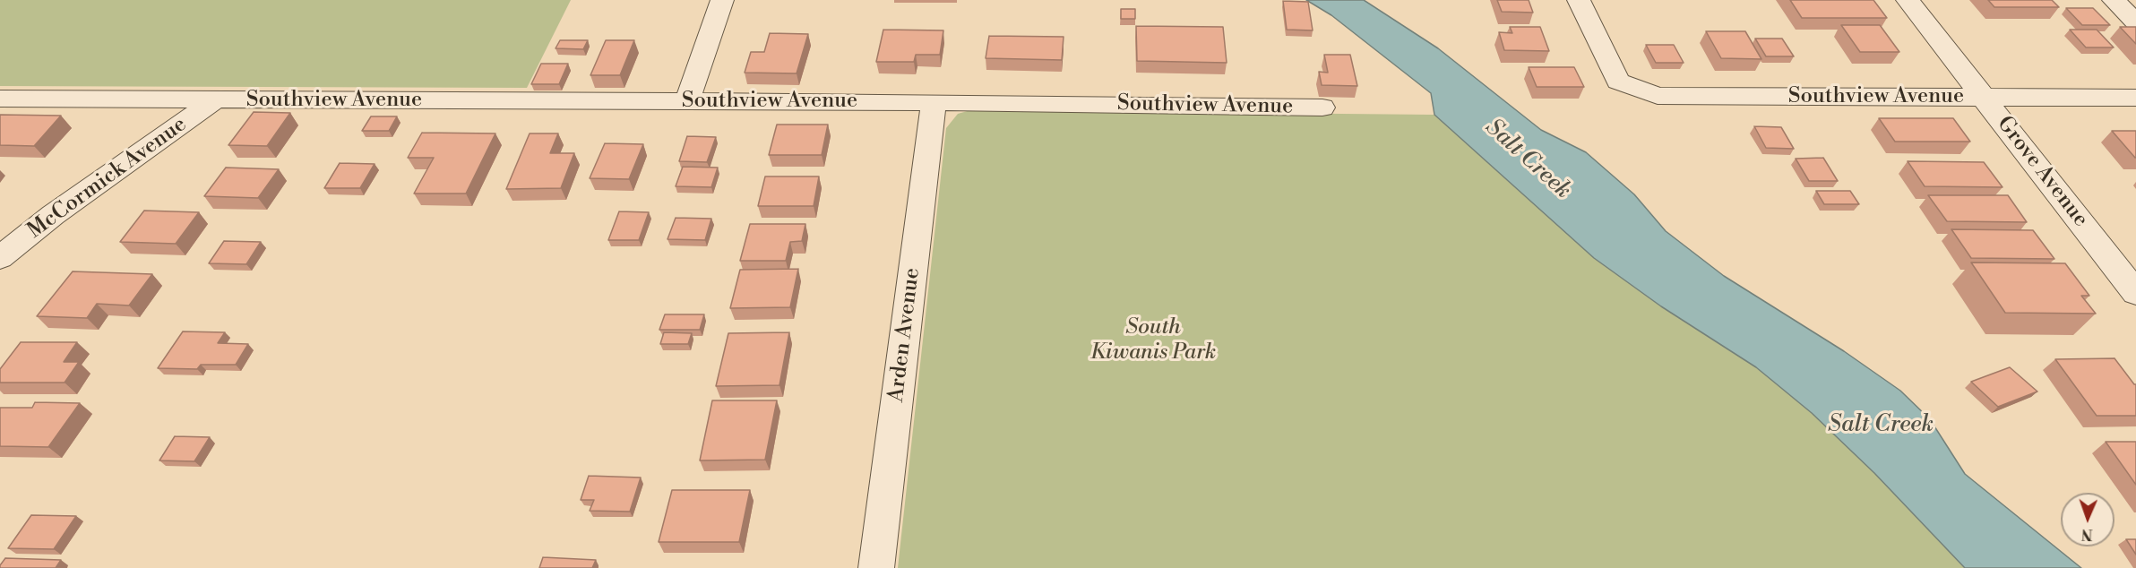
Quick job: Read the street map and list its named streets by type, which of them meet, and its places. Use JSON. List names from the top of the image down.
{
  "streets": {
    "street": [
      "Southview Avenue",
      "Grove Avenue",
      "McCormick Avenue",
      "Arden Avenue"
    ]
  },
  "crossings": [
    ["Southview Avenue", "Grove Avenue"],
    ["Southview Avenue", "McCormick Avenue"],
    ["Southview Avenue", "Arden Avenue"]
  ],
  "water": ["Salt Creek"],
  "parks": ["South Kiwanis Park"],
  "north": "bottom"
}
